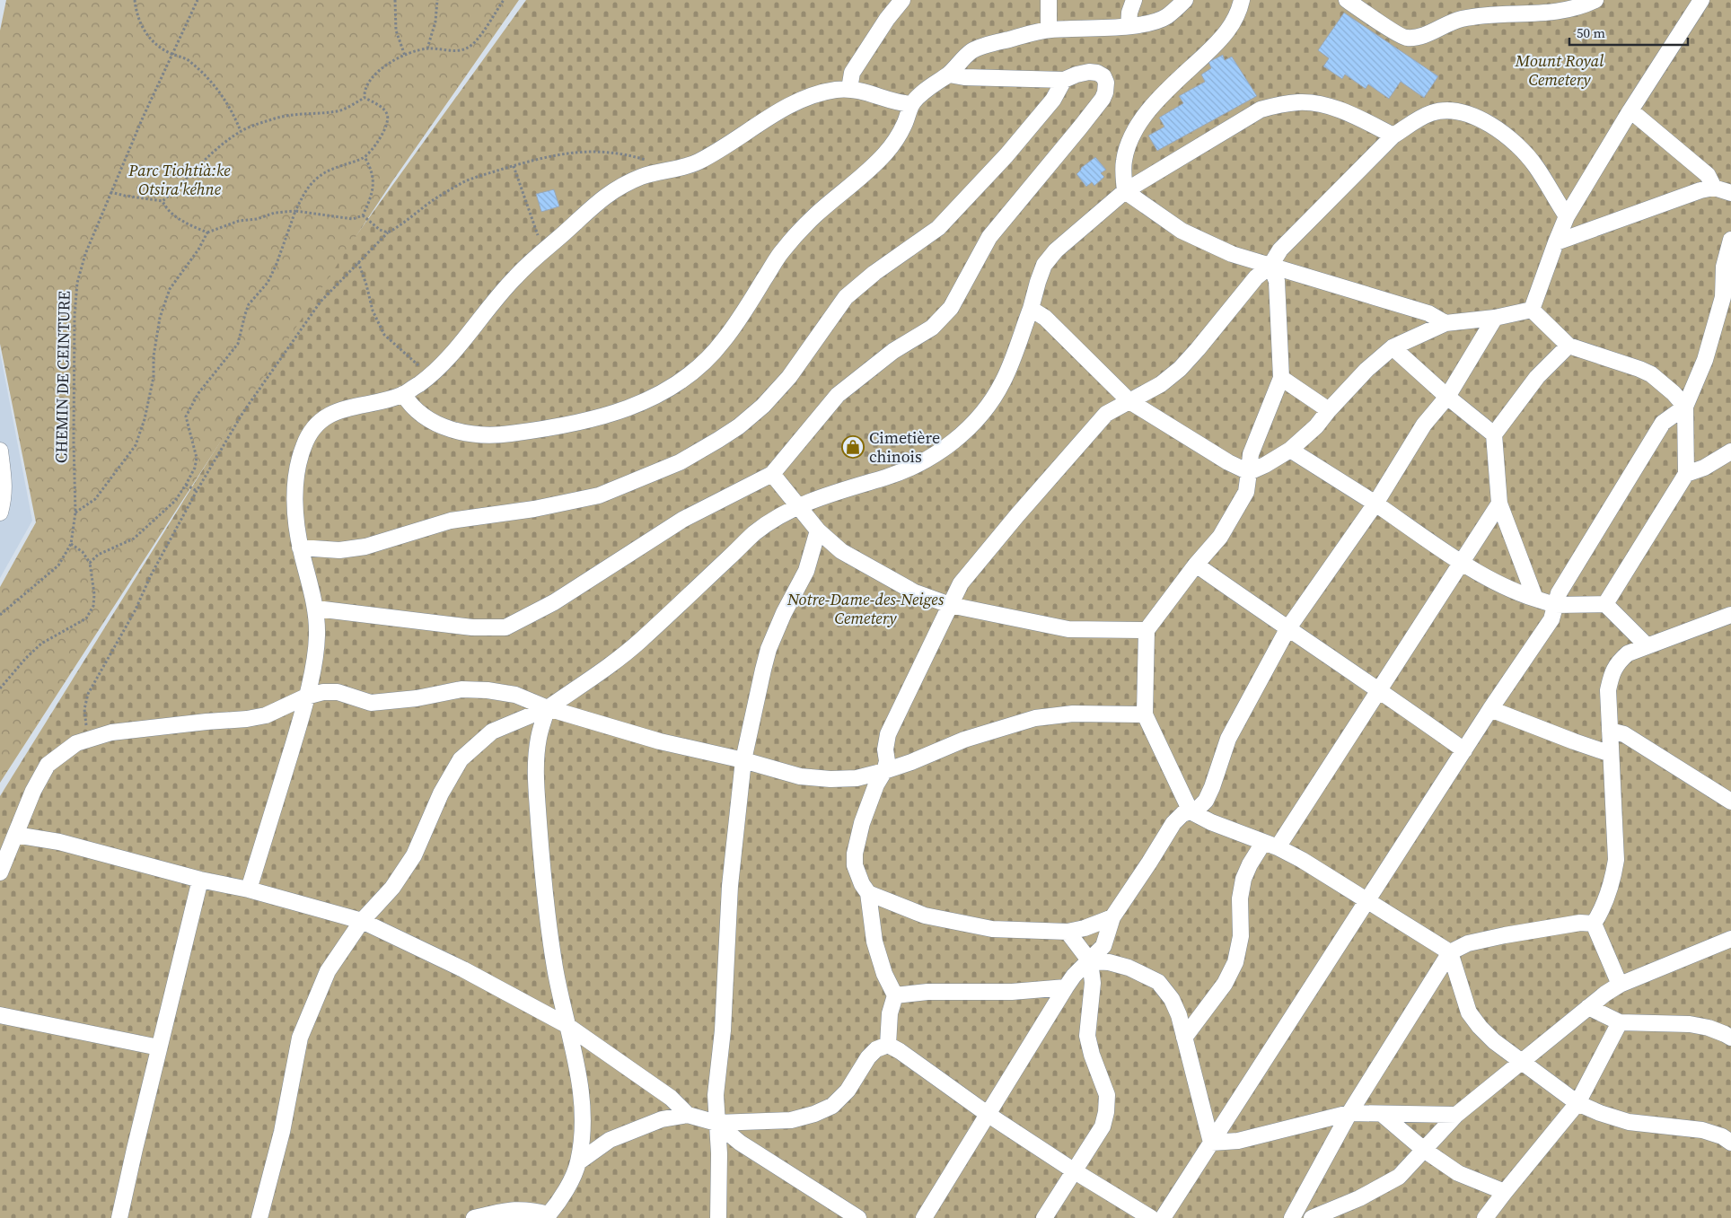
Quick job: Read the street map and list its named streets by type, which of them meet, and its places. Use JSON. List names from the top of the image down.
{
  "streets": {
    "path": ["CHEMIN DE CEINTURE"]
  },
  "parks": ["Mount Royal Cemetery", "Parc Tiohtià:ke Otsira'kéhne", "Notre-Dame-des-Neiges Cemetery"],
  "places": {
    "shop": ["Cimetière chinois"]
  },
  "scale_bar": "50 m"
}
